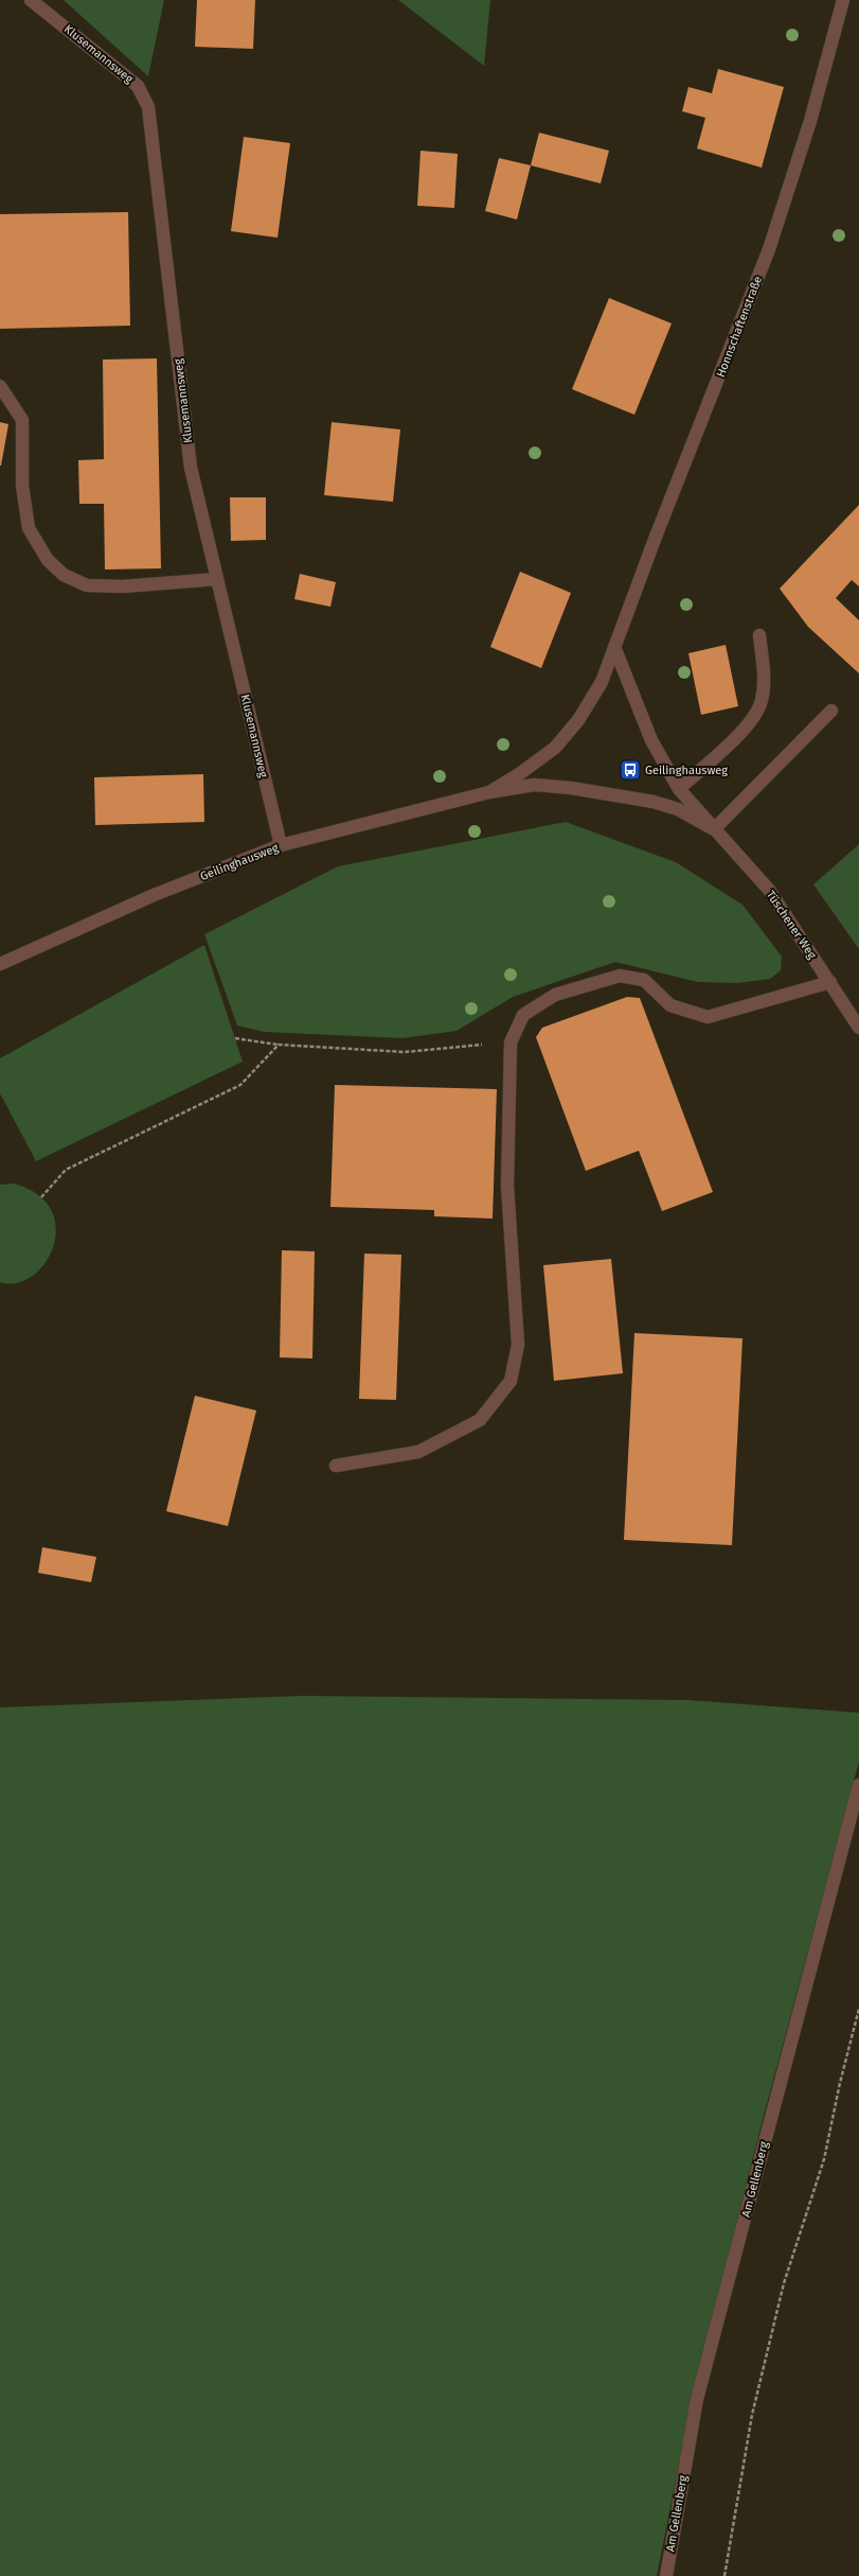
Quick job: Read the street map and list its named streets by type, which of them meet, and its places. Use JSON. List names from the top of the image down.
{
  "streets": {
    "street": [
      "Klusemannsweg",
      "Honnschaftenstraße",
      "Geilinghausweg",
      "Tüschener Weg",
      "Am Gellenberg"
    ]
  },
  "crossings": [
    ["Klusemannsweg", "Geilinghausweg"],
    ["Honnschaftenstraße", "Geilinghausweg"],
    ["Honnschaftenstraße", "Tüschener Weg"],
    ["Geilinghausweg", "Tüschener Weg"]
  ],
  "places": {
    "bus stop": ["Geilinghausweg"]
  }
}
